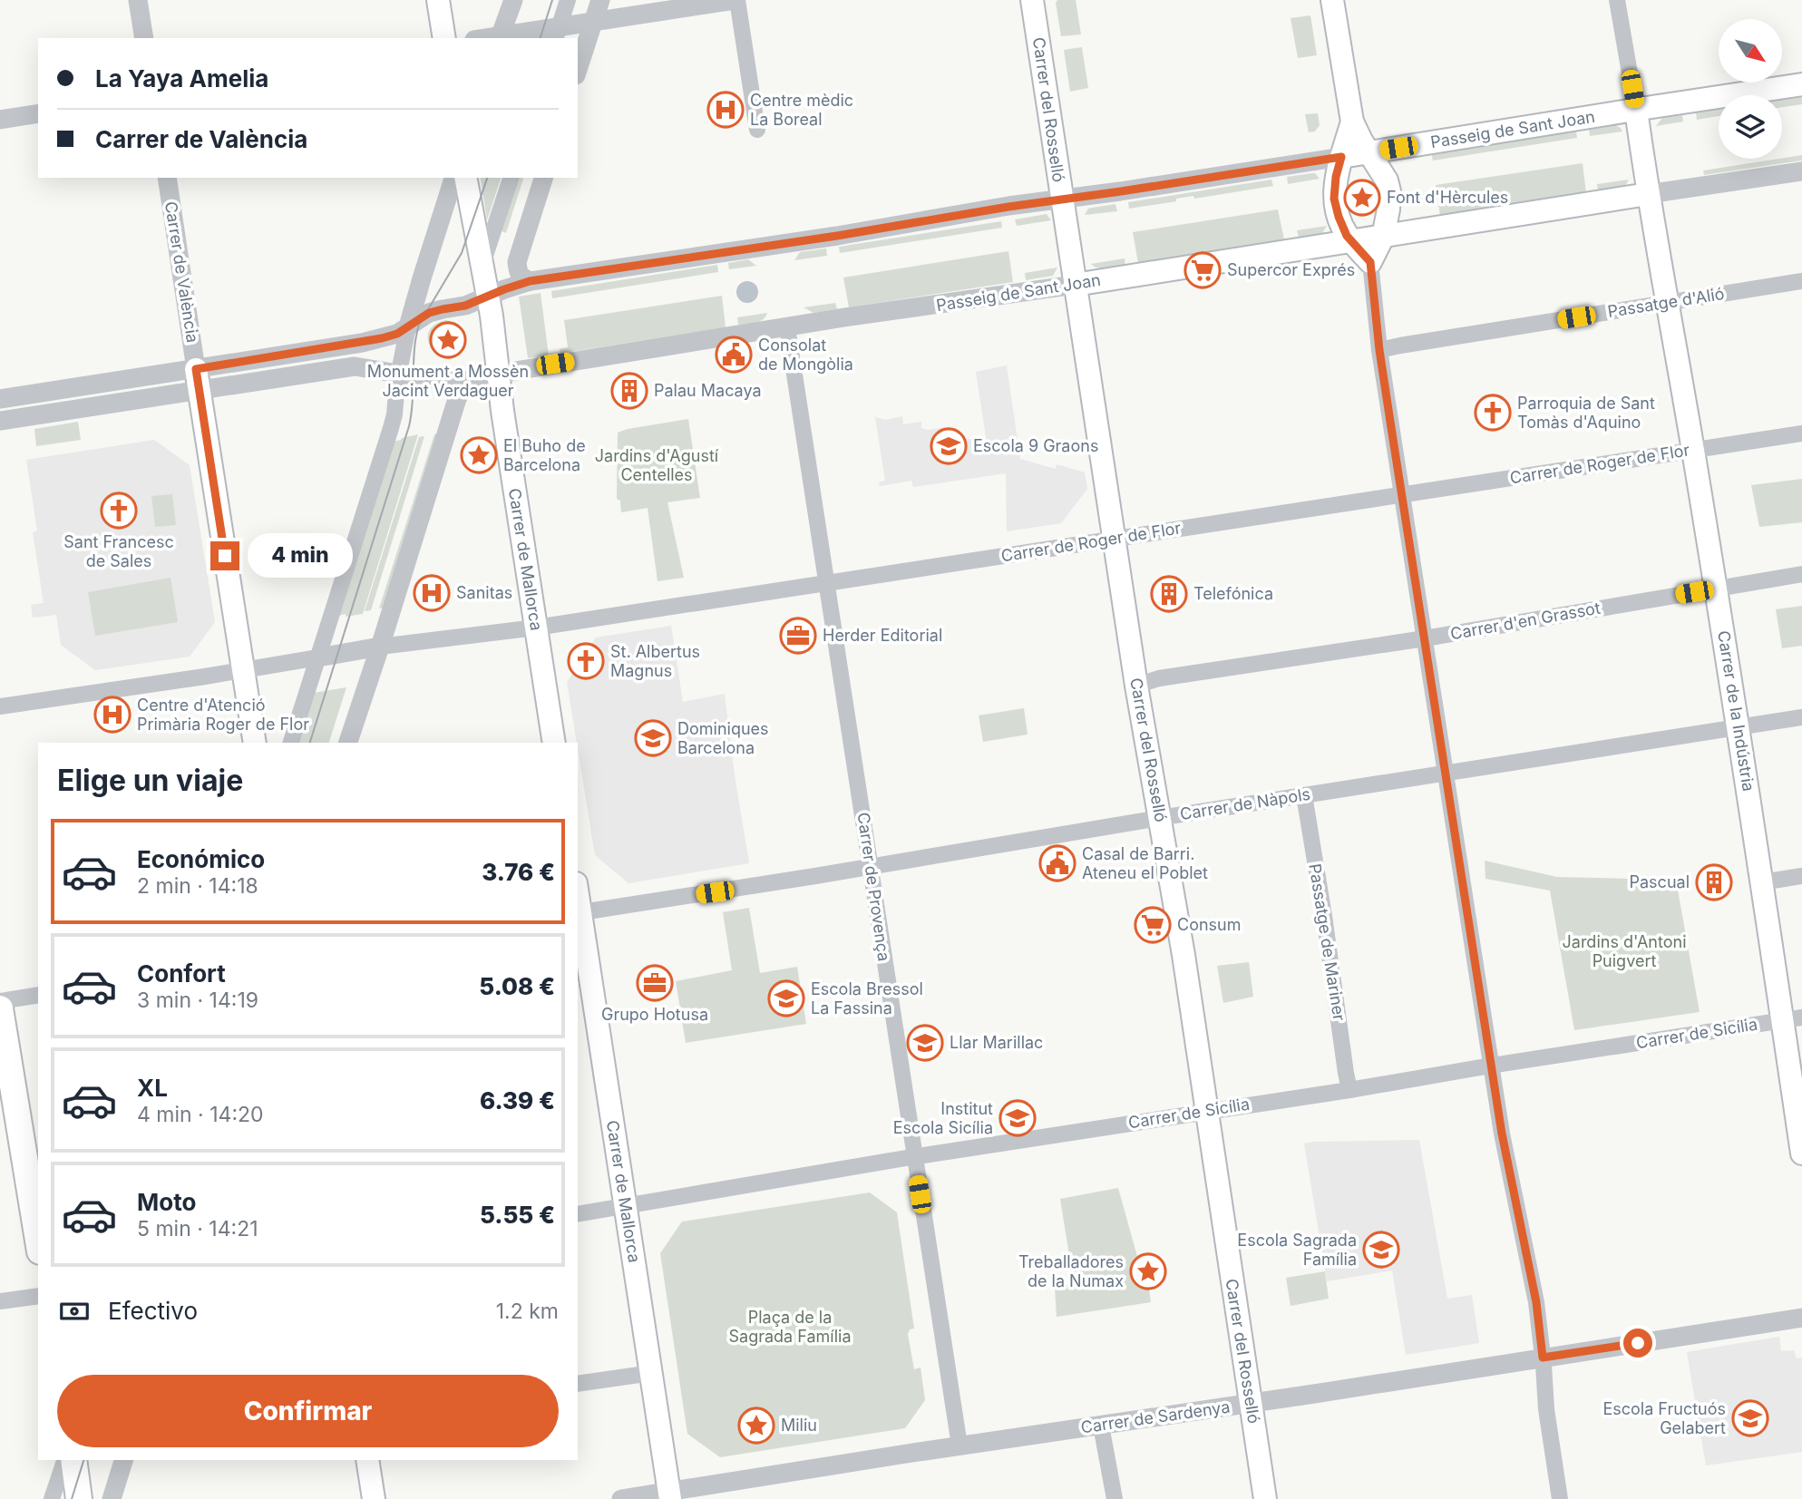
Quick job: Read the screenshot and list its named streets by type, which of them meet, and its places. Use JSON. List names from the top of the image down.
{
  "streets": {
    "main road": [
      "Carrer del Rosselló",
      "Passeig de Sant Joan",
      "Carrer de València",
      "Carrer de Mallorca",
      "Carrer de la Indústria"
    ],
    "street": [
      "Passatge d'Alió",
      "Carrer de Roger de Flor",
      "Carrer d'en Grassot",
      "Carrer de Nàpols",
      "Carrer de Provença",
      "Passatge de Mariner",
      "Carrer de Sicília",
      "Carrer de Sardenya"
    ]
  },
  "crossings": [
    ["Carrer del Rosselló", "Passeig de Sant Joan"],
    ["Carrer del Rosselló", "Carrer de Roger de Flor"],
    ["Carrer del Rosselló", "Carrer d'en Grassot"],
    ["Carrer del Rosselló", "Carrer de Nàpols"],
    ["Carrer del Rosselló", "Carrer de Sicília"],
    ["Carrer del Rosselló", "Carrer de Sardenya"],
    ["Passeig de Sant Joan", "Carrer de Mallorca"],
    ["Passeig de Sant Joan", "Carrer de la Indústria"],
    ["Passeig de Sant Joan", "Carrer de Provença"],
    ["Passatge d'Alió", "Carrer de la Indústria"],
    ["Carrer de Roger de Flor", "Carrer de Mallorca"],
    ["Carrer de Roger de Flor", "Carrer de la Indústria"],
    ["Carrer de Roger de Flor", "Carrer de Provença"],
    ["Carrer de Mallorca", "Carrer de Nàpols"],
    ["Carrer de Mallorca", "Carrer de Sicília"],
    ["Carrer de Mallorca", "Carrer de Sardenya"],
    ["Carrer d'en Grassot", "Carrer de la Indústria"],
    ["Carrer de la Indústria", "Carrer de Nàpols"],
    ["Carrer de la Indústria", "Carrer de Sicília"],
    ["Carrer de Nàpols", "Carrer de Provença"],
    ["Carrer de Nàpols", "Passatge de Mariner"],
    ["Carrer de Provença", "Carrer de Sicília"],
    ["Carrer de Provença", "Carrer de Sardenya"],
    ["Passatge de Mariner", "Carrer de Sicília"]
  ],
  "parks": ["Jardins d'Agustí Centelles", "Jardins d'Antoni Puigvert", "Plaça de la Sagrada Família"],
  "places": {
    "hospital": ["Centre mèdic La Boreal", "Sanitas", "Centre d'Atenció Primària Roger de Flor"],
    "place": [
      "Font d'Hèrcules",
      "Monument a Mossèn Jacint Verdaguer",
      "El Buho de Barcelona",
      "Treballadores de la Numax",
      "Miliu"
    ],
    "supermarket": ["Supercor Exprés", "Consum"],
    "public building": ["Consolat de Mongòlia", "Casal de Barri. Ateneu el Poblet"],
    "building": ["Palau Macaya", "Telefónica", "Pascual"],
    "church": ["Parroquia de Sant Tomàs d'Aquino", "Sant Francesc de Sales", "St. Albertus Magnus"],
    "school or university": [
      "Escola 9 Graons",
      "Dominiques Barcelona",
      "Escola Bressol La Fassina",
      "Llar Marillac",
      "Institut Escola Sicília",
      "Escola Sagrada Família",
      "Escola Fructuós Gelabert"
    ],
    "office": ["Herder Editorial", "Grupo Hotusa"]
  },
  "north": "bottom right",
  "page": {
    "banner": ["La Yaya Amelia", "Carrer de València"],
    "bubble": "4 min",
    "heading": "Elige un viaje",
    "list": [
      {
        "name": "Económico",
        "note": "2 min · 14:18",
        "value": "3.76 €"
      },
      {
        "name": "Confort",
        "note": "3 min · 14:19",
        "value": "5.08 €"
      },
      {
        "name": "XL",
        "note": "4 min · 14:20",
        "value": "6.39 €"
      },
      {
        "name": "Moto",
        "note": "5 min · 14:21",
        "value": "5.55 €"
      }
    ],
    "pay": ["Efectivo", "1.2 km"],
    "buttons": "Confirmar"
  }
}
